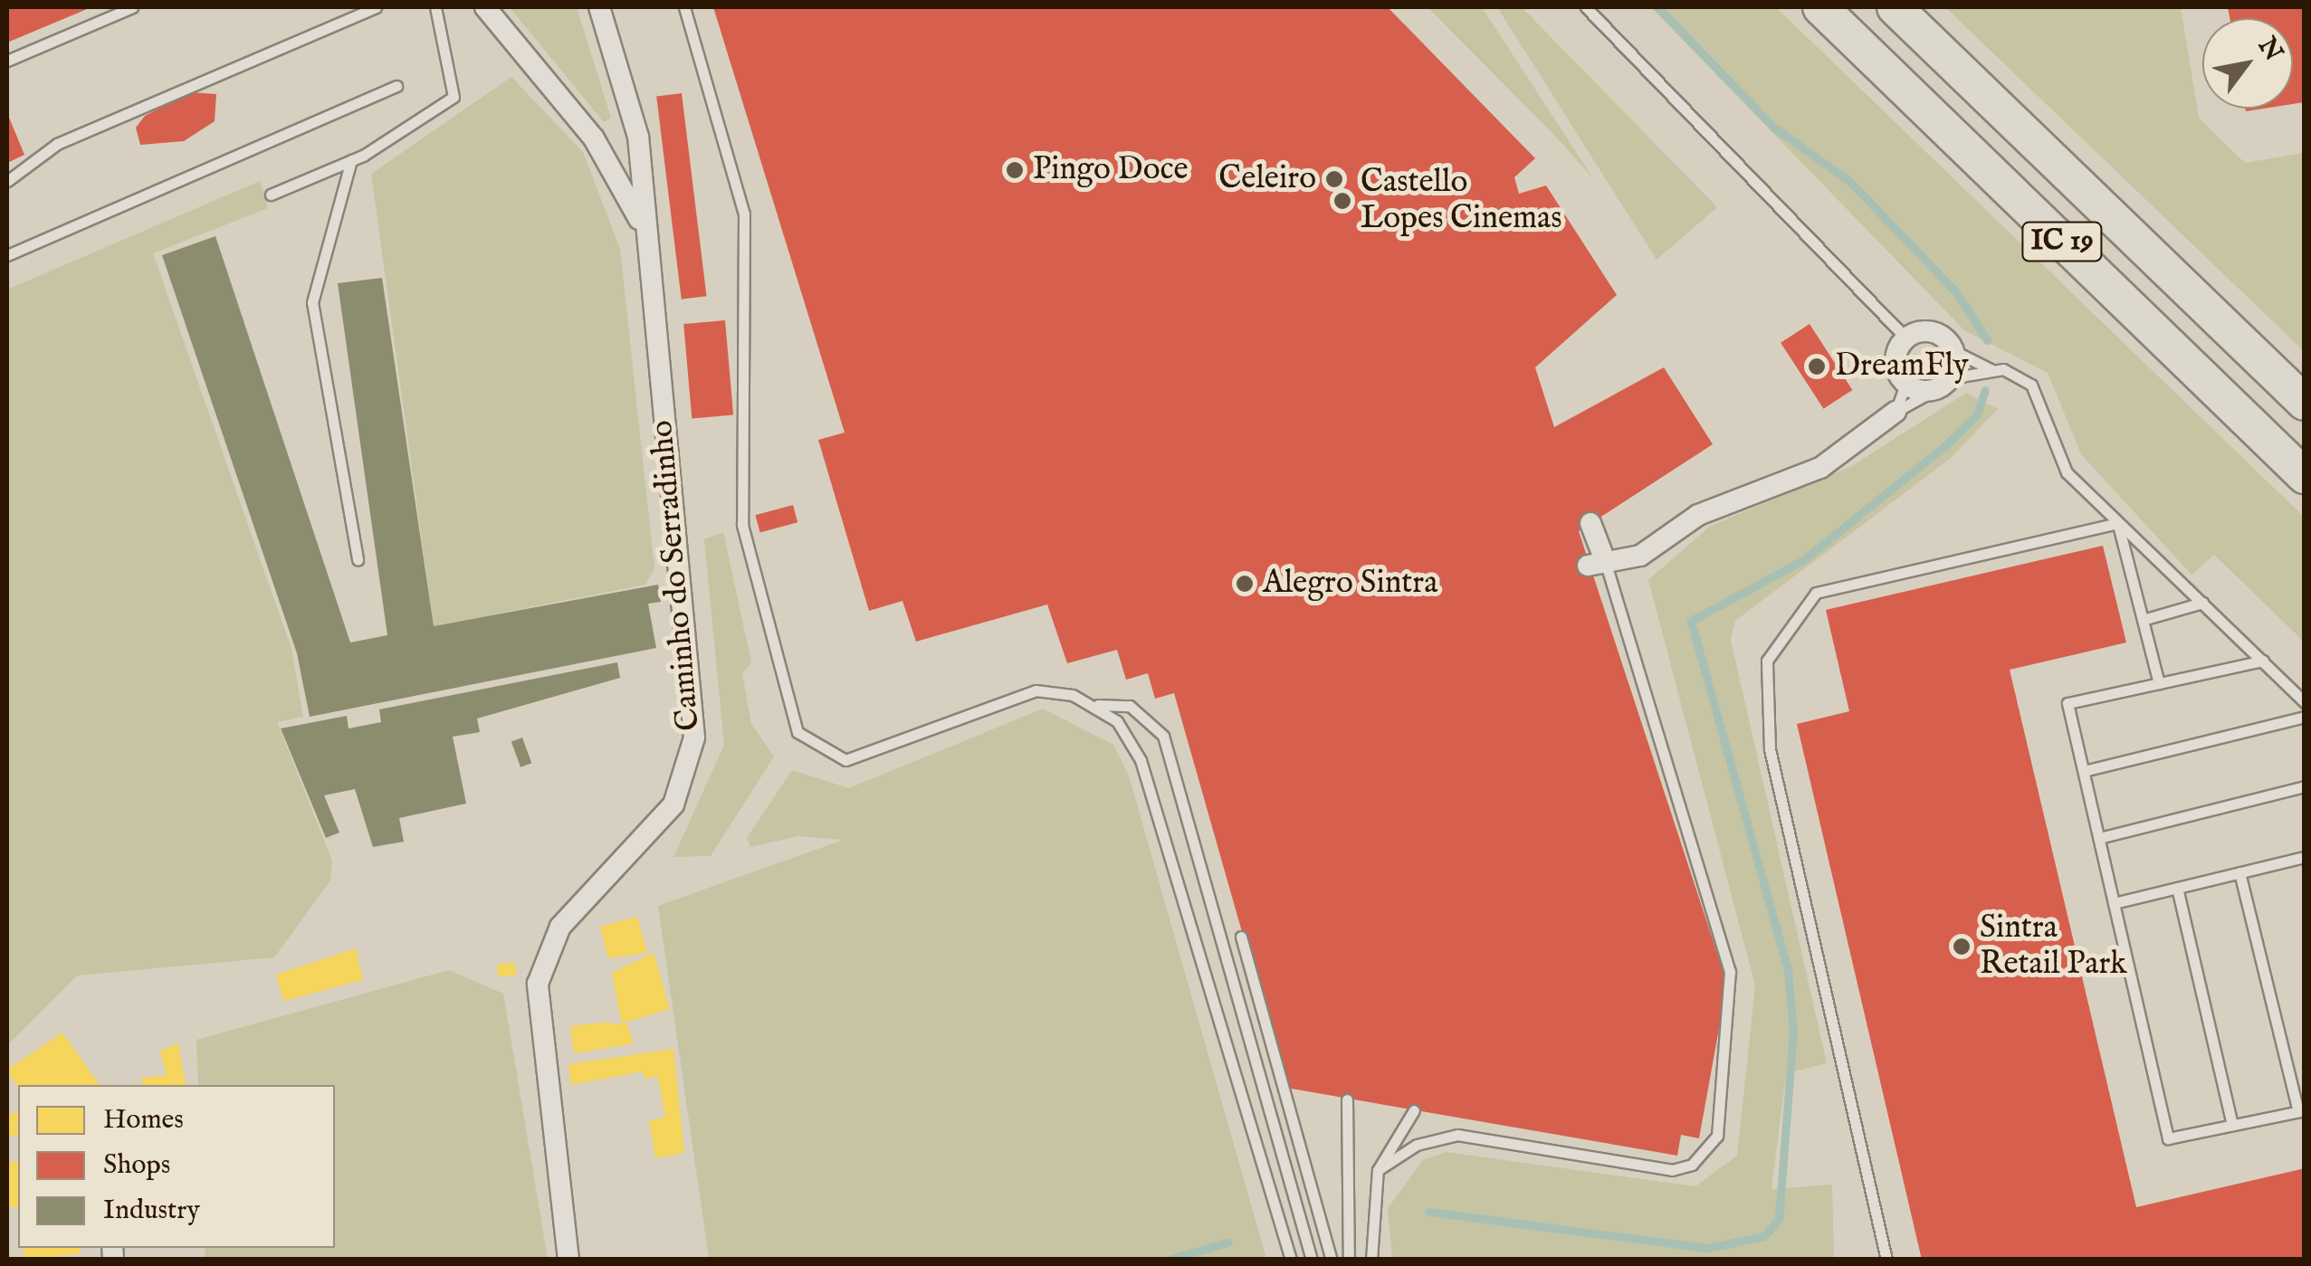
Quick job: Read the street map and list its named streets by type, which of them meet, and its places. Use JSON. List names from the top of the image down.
{
  "streets": {
    "highway": ["IC 19"],
    "street": ["Caminho do Serradinho"]
  },
  "places": [
    "Pingo Doce",
    "Celeiro",
    "Castello Lopes Cinemas",
    "DreamFly",
    "Alegro Sintra",
    "Sintra Retail Park"
  ],
  "legend": ["Homes", "Shops", "Industry"],
  "north": "top right"
}
